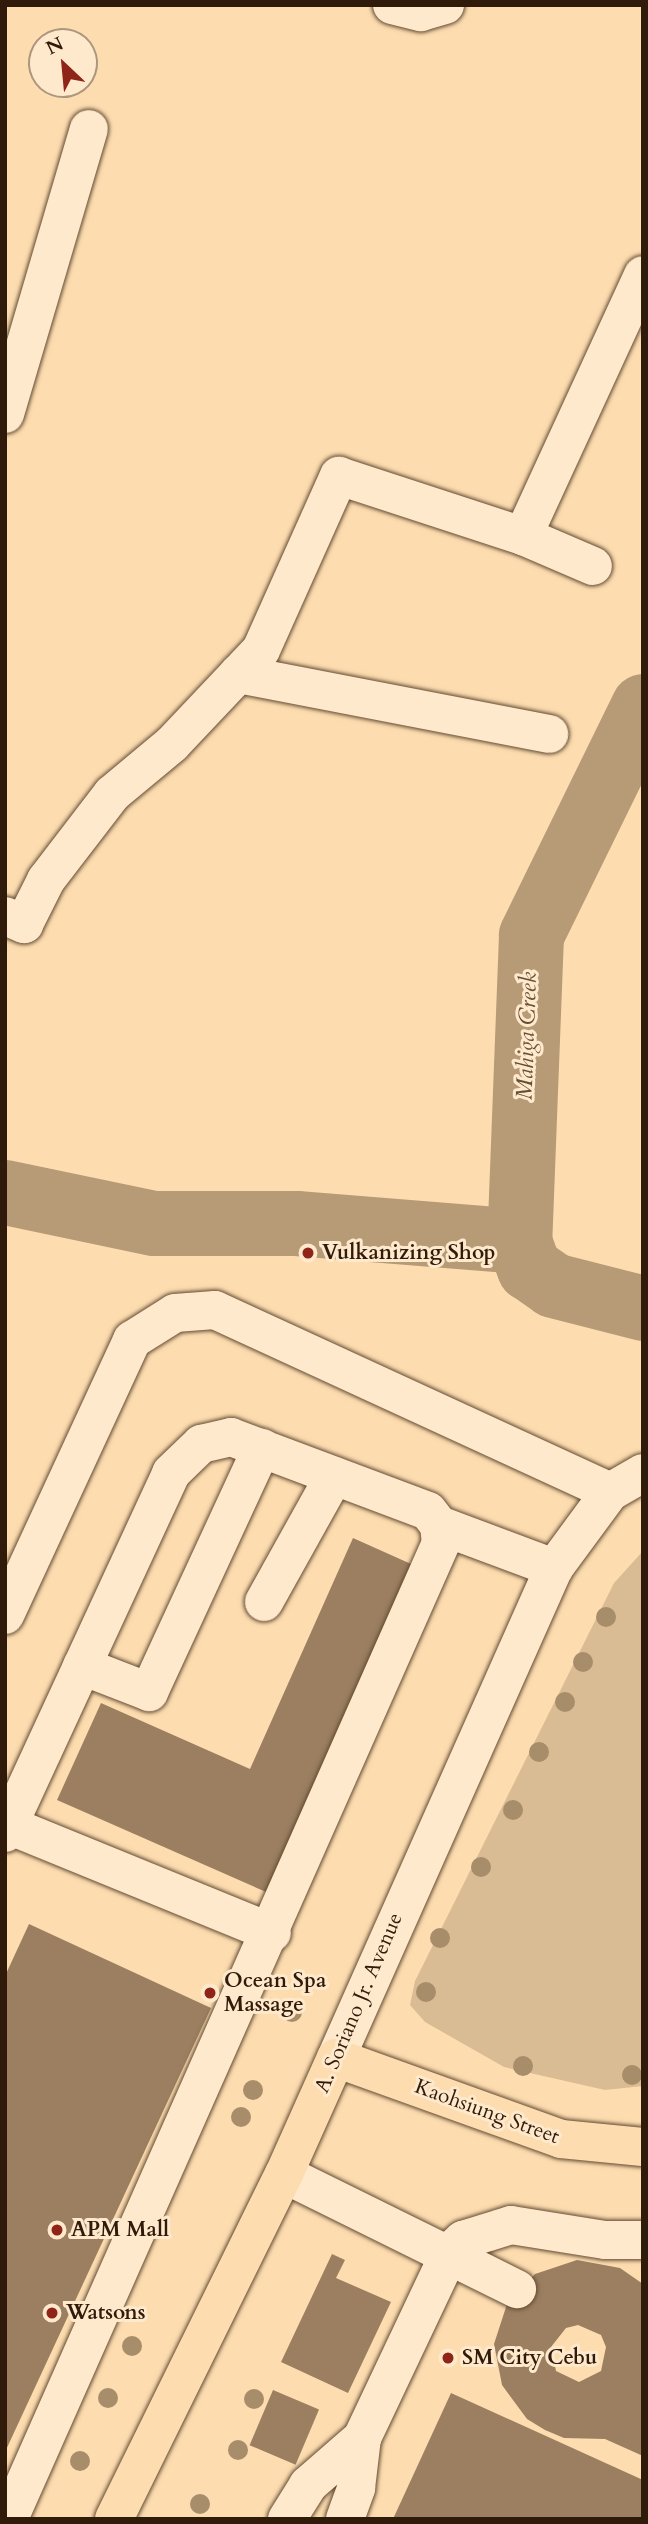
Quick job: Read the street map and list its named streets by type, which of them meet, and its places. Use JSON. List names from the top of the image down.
{
  "streets": {
    "main road": ["A. Soriano Jr. Avenue", "Kaohsiung Street"]
  },
  "crossings": [
    ["A. Soriano Jr. Avenue", "Kaohsiung Street"]
  ],
  "water": ["Mahiga Creek"],
  "places": [
    "Vulkanizing Shop",
    "Ocean Spa Massage",
    "APM Mall",
    "Watsons",
    "SM City Cebu"
  ],
  "north": "top left"
}
